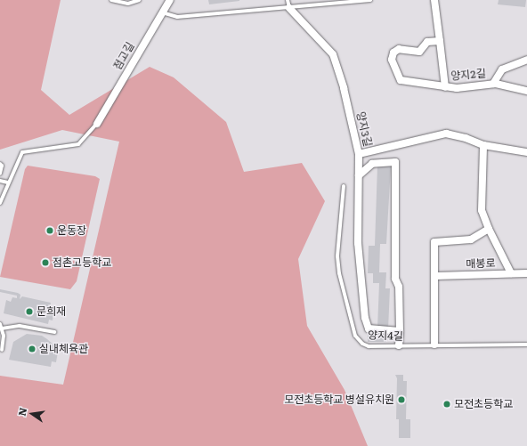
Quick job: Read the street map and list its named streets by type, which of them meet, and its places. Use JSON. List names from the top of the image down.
{
  "streets": {
    "street": [
      "점고길",
      "양지2길",
      "양지3길",
      "매봉로"
    ],
    "lane": ["양지4길"]
  },
  "places": [
    "운동장",
    "점촌고등학교",
    "문희재",
    "실내체육관",
    "모전초등학교 병설유치원",
    "모전초등학교"
  ],
  "north": "left"
}
